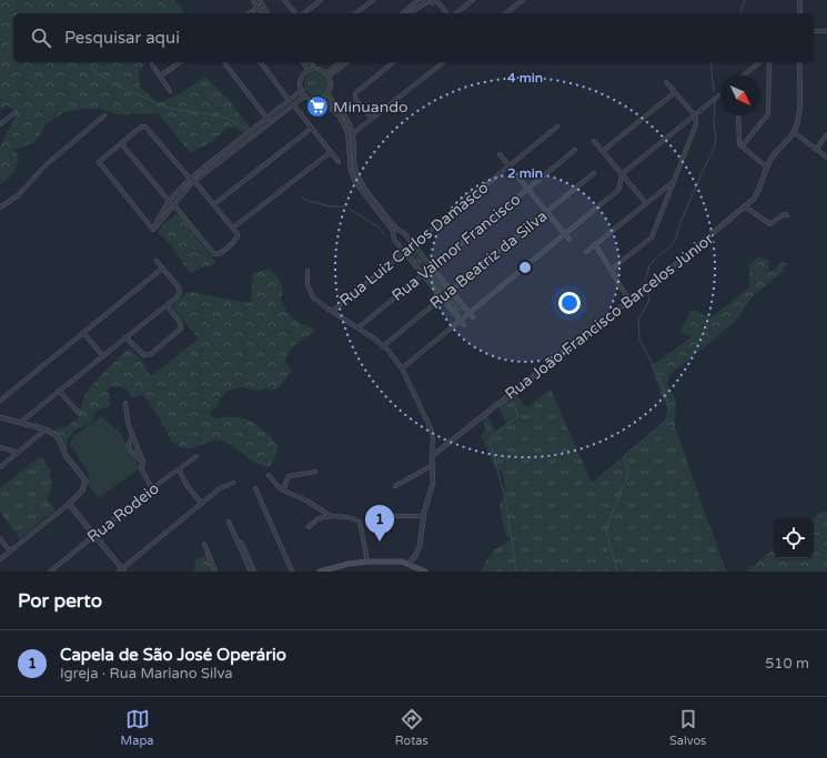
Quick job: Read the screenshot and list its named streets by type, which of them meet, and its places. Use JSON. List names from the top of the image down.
{
  "streets": {
    "street": [
      "Rua Luiz Carlos Damasco",
      "Rua Valmor Francisco",
      "Rua Beatriz da Silva",
      "Rua João Francisco Barcelos Júnior",
      "Rua Rodeio"
    ]
  },
  "places": {
    "supermarket": ["Minuando"]
  },
  "north": "bottom right",
  "page": {
    "search": "Pesquisar aqui",
    "pins": "1",
    "heading": "Por perto",
    "list": [
      {
        "mark": "1",
        "name": "Capela de São José Operário",
        "note": "Igreja · Rua Mariano Silva",
        "value": "510 m"
      }
    ],
    "nav": ["Mapa", "Rotas", "Salvos"]
  },
  "rings": ["4 min", "2 min"]
}
